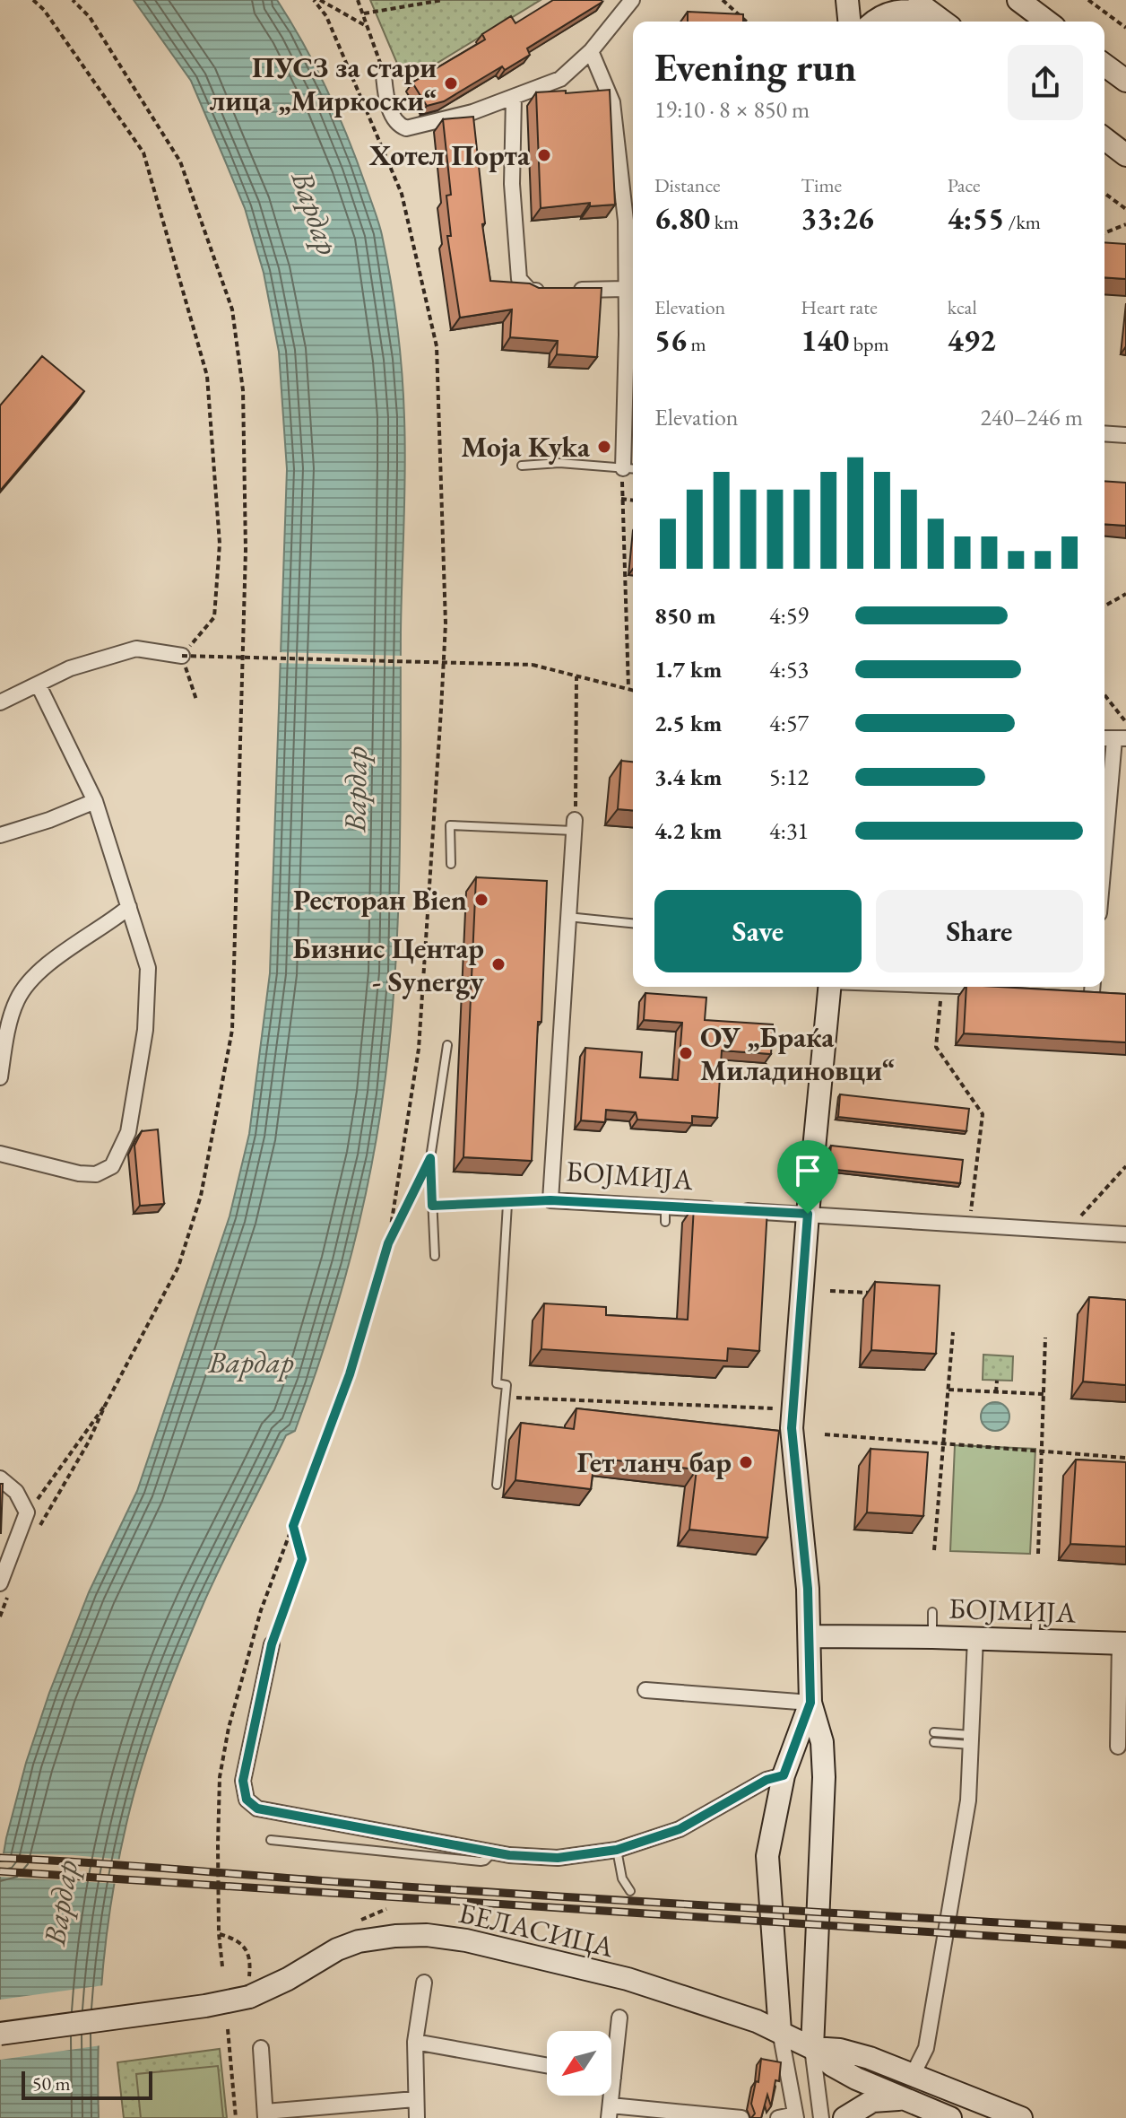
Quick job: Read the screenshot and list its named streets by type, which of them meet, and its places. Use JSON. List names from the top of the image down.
{
  "streets": {
    "street": ["БОЈМИЈА", "БЕЛАСИЦА"]
  },
  "water": ["Вардар"],
  "places": [
    "ПУСЗ за стари лица „Миркоски“",
    "Хотел Порта",
    "Moja Kyka",
    "Ресторан Bien",
    "Бизнис Центар - Synergy",
    "ОУ „Браќа Миладиновци“",
    "Гет ланч бар"
  ],
  "scale_bar": "50 m",
  "north": "bottom left",
  "page": {
    "heading": ["Evening run", "19:10 · 8 × 850 m"],
    "stats": [
      ["Distance", "6.80 km"],
      ["Time", "33:26"],
      ["Pace", "4:55 /km"],
      ["Elevation", "56 m"],
      ["Heart rate", "140 bpm"],
      ["kcal", "492"]
    ],
    "chart": ["Elevation", "240–246 m"],
    "list": [
      {
        "name": "850 m",
        "note": "4:59"
      },
      {
        "name": "1.7 km",
        "note": "4:53"
      },
      {
        "name": "2.5 km",
        "note": "4:57"
      },
      {
        "name": "3.4 km",
        "note": "5:12"
      },
      {
        "name": "4.2 km",
        "note": "4:31"
      }
    ],
    "buttons": ["Save", "Share"],
    "scale": "50 m"
  }
}
